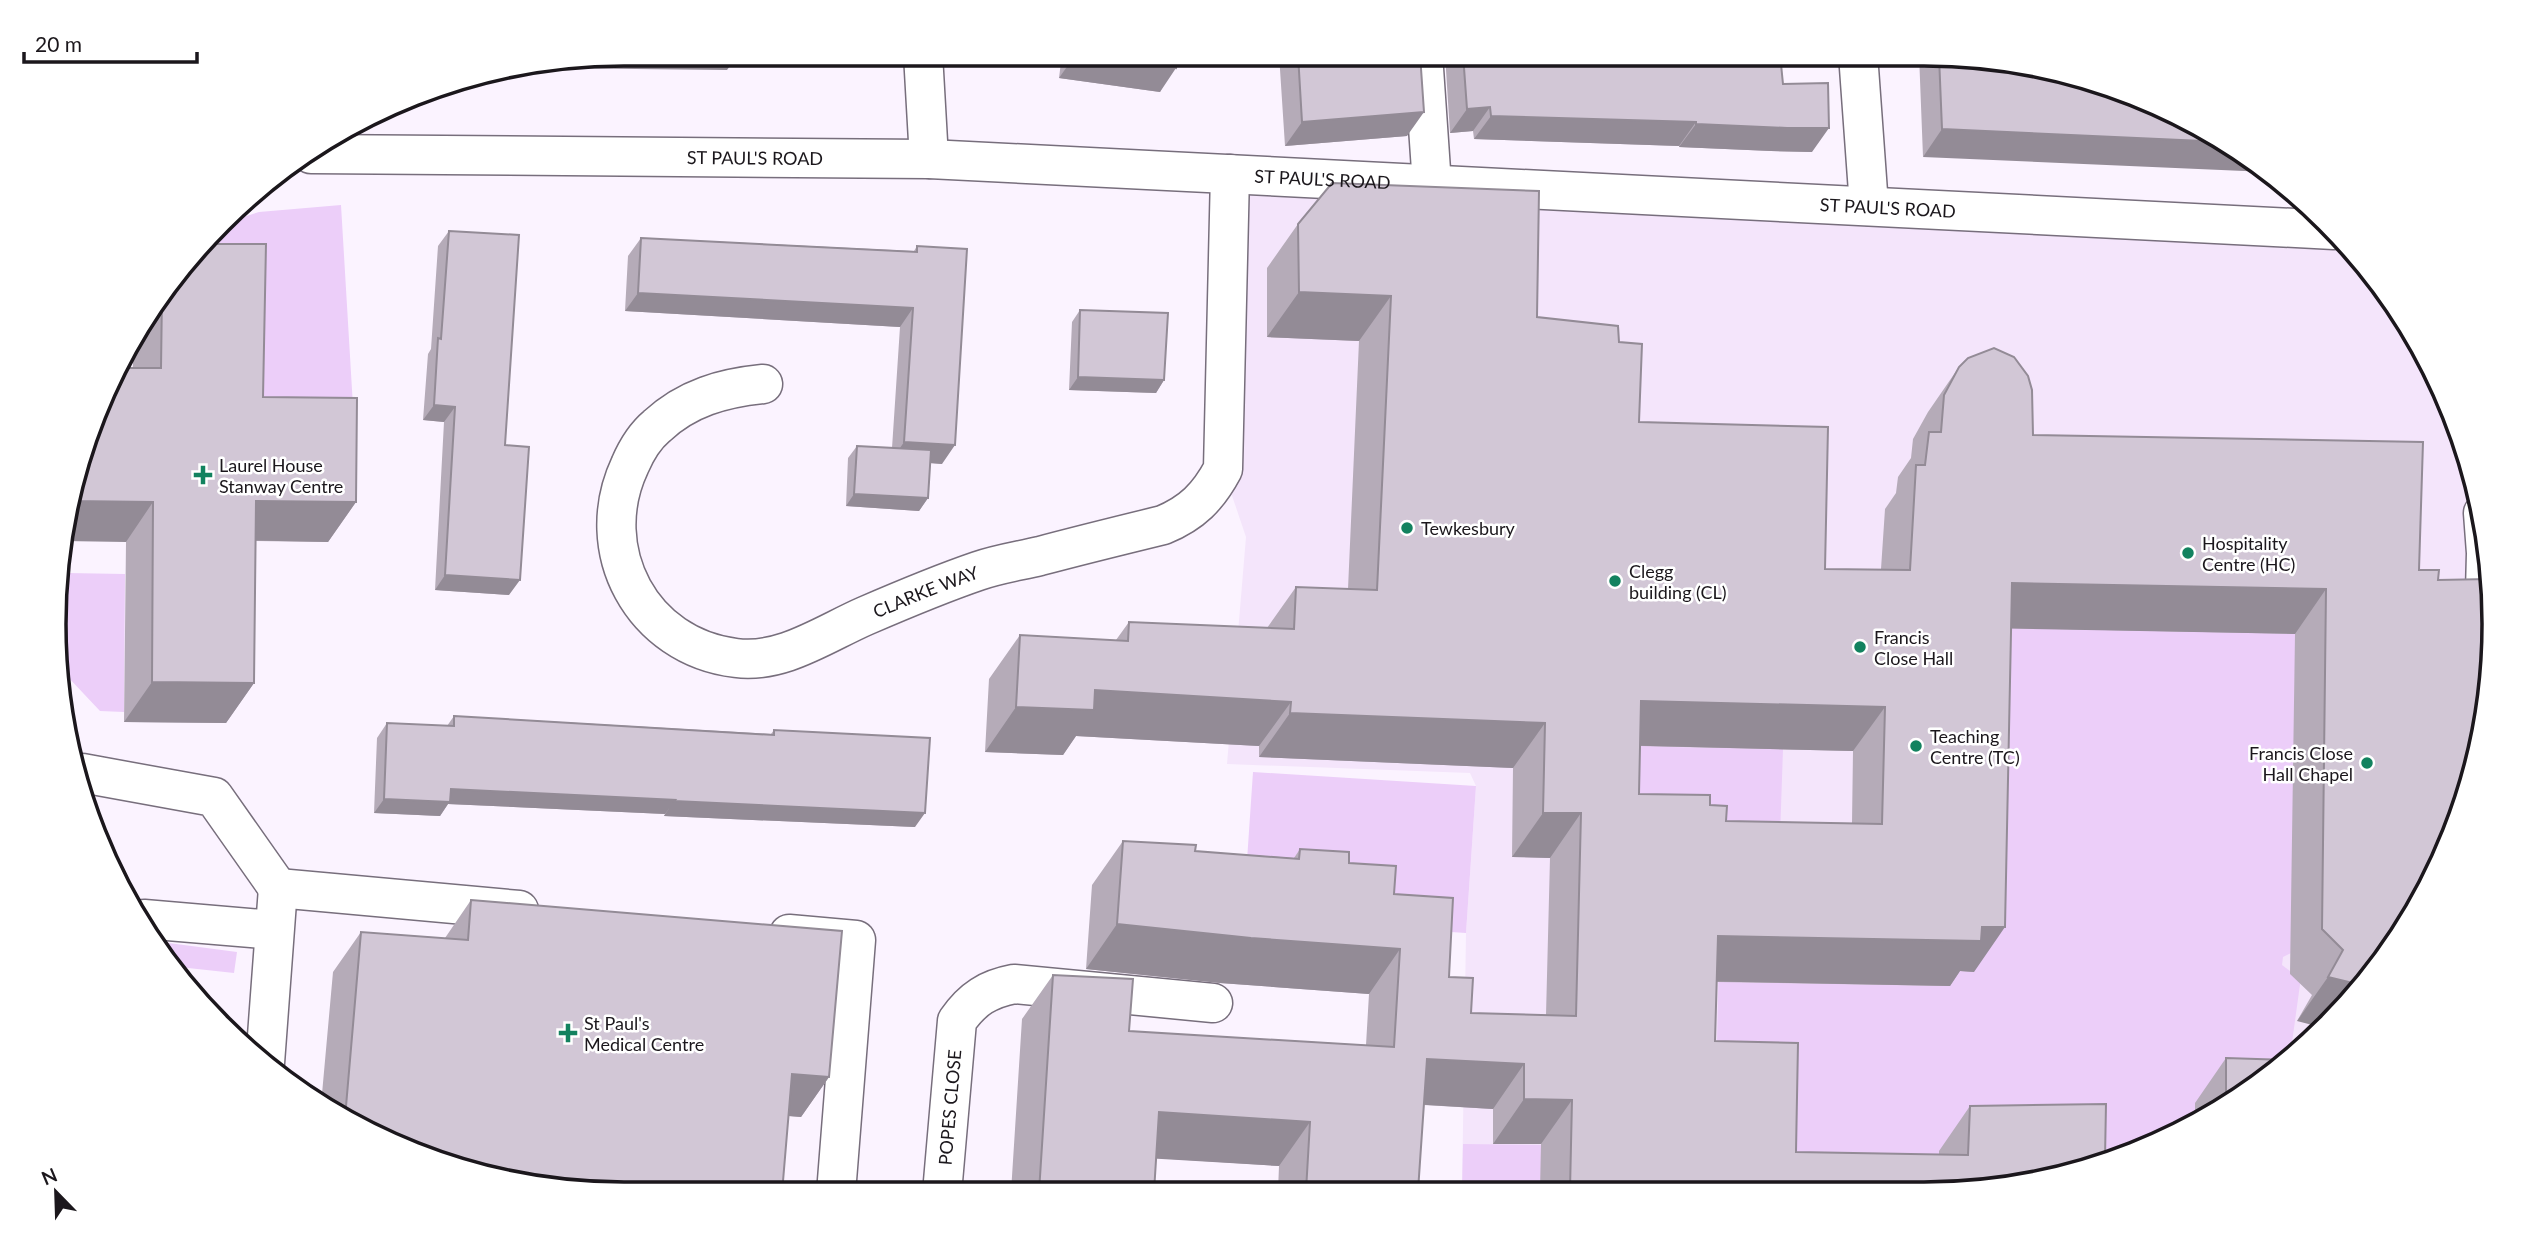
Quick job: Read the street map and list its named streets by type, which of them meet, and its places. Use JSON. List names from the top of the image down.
{
  "streets": {
    "street": ["ST PAUL'S ROAD", "CLARKE WAY", "POPES CLOSE"]
  },
  "crossings": [
    ["ST PAUL'S ROAD", "CLARKE WAY"]
  ],
  "places": {
    "health": ["Laurel House Stanway Centre", "St Paul's Medical Centre"],
    "other": [
      "Tewkesbury",
      "Hospitality Centre (HC)",
      "Clegg building (CL)",
      "Francis Close Hall",
      "Teaching Centre (TC)",
      "Francis Close Hall Chapel"
    ]
  },
  "scale_bar": "20 m",
  "north": "top left"
}
